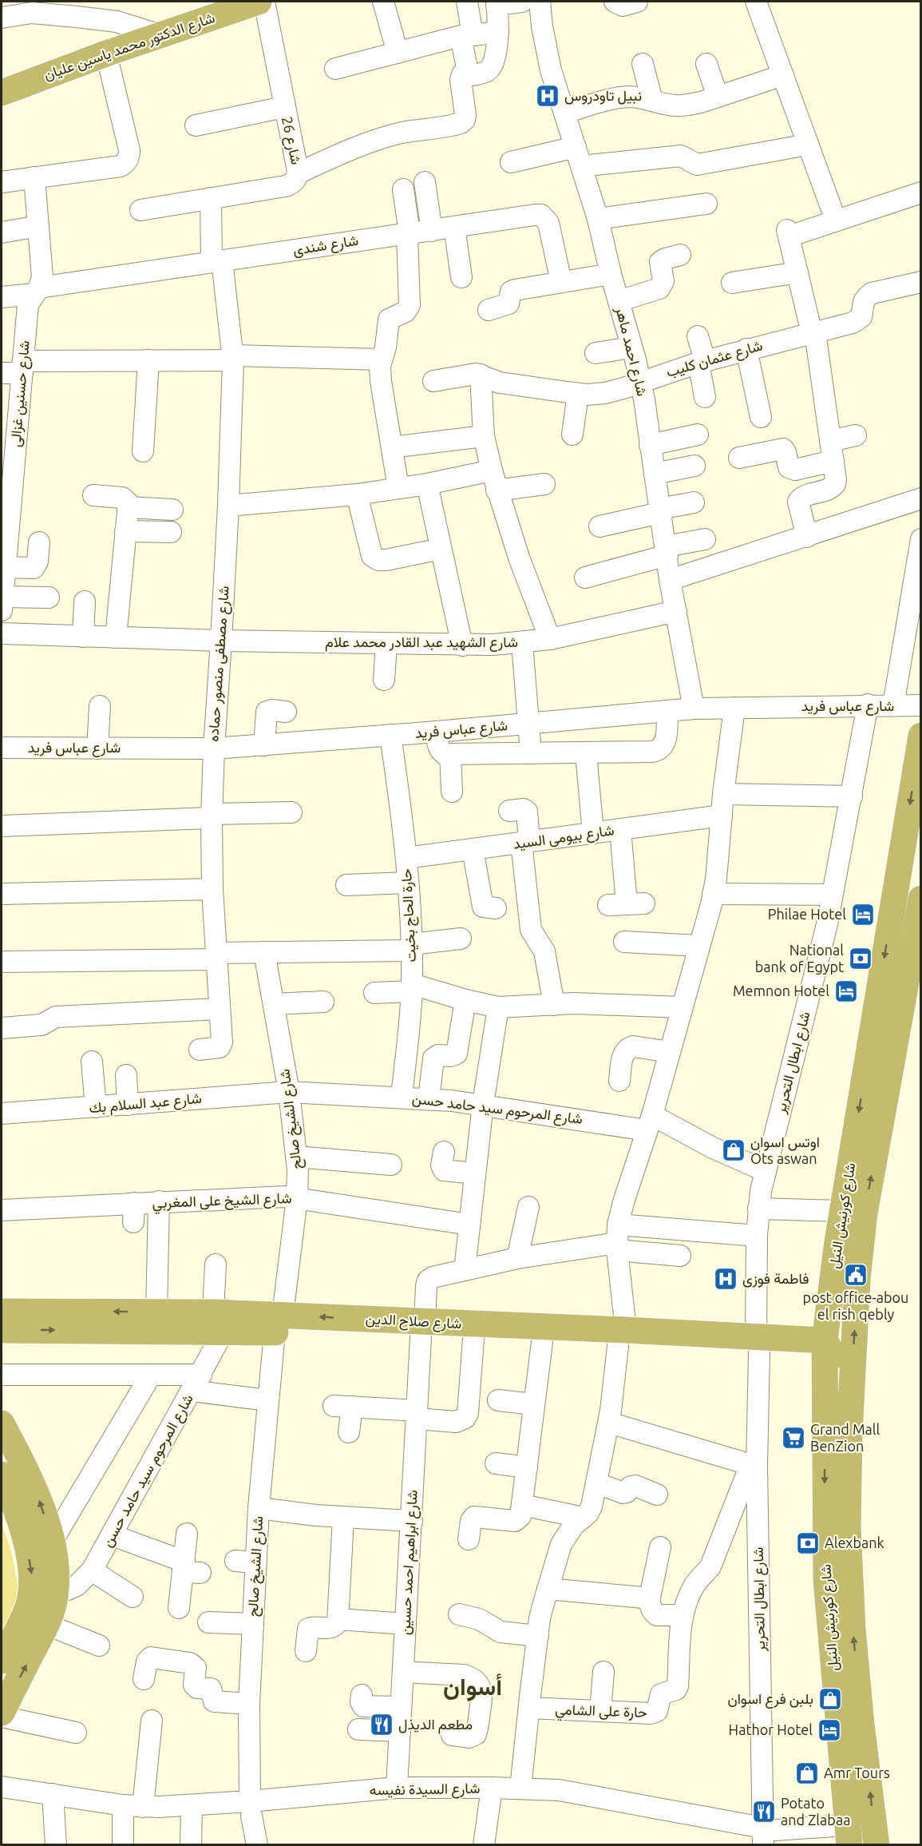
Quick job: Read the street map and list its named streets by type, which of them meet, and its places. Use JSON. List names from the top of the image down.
{
  "streets": {
    "main road": ["شارع الدكتور محمد ياسين عليان", "شارع كورنيش النيل", "شارع صلاح الدين"],
    "street": [
      "شارع 26",
      "شارع شندى",
      "شارع احمد ماهر",
      "شارع عثمان كليب",
      "شارع حسنين غزالى",
      "شارع الشهيد عبد القادر محمد علام",
      "شارع مصطفى منصور حماده",
      "شارع عباس فريد",
      "شارع بيومى السيد",
      "حارة الحاج بخيت",
      "شارع ابطال التحرير",
      "شارع عبد السلام بك",
      "شارع المرحوم سيد حامد حسن",
      "شارع الشيخ صالح",
      "شارع الشيخ على المغربي",
      "شارع ابراهيم احمد حسين",
      "حارة على الشامي",
      "شارع السيدة نفيسه"
    ]
  },
  "crossings": [
    ["شارع الدكتور محمد ياسين عليان", "شارع 26"],
    ["شارع 26", "شارع مصطفى منصور حماده"],
    ["شارع شندى", "شارع حسنين غزالى"],
    ["شارع شندى", "شارع مصطفى منصور حماده"],
    ["شارع احمد ماهر", "شارع عثمان كليب"],
    ["شارع احمد ماهر", "شارع الشهيد عبد القادر محمد علام"],
    ["شارع احمد ماهر", "شارع عباس فريد"],
    ["شارع الشهيد عبد القادر محمد علام", "شارع مصطفى منصور حماده"],
    ["شارع مصطفى منصور حماده", "شارع عباس فريد"],
    ["شارع عباس فريد", "حارة الحاج بخيت"],
    ["شارع عباس فريد", "شارع ابطال التحرير"],
    ["شارع بيومى السيد", "حارة الحاج بخيت"],
    ["حارة الحاج بخيت", "شارع المرحوم سيد حامد حسن"],
    ["شارع ابطال التحرير", "شارع المرحوم سيد حامد حسن"],
    ["شارع ابطال التحرير", "شارع صلاح الدين"],
    ["شارع ابطال التحرير", "حارة على الشامي"],
    ["شارع ابطال التحرير", "شارع السيدة نفيسه"],
    ["شارع عبد السلام بك", "شارع المرحوم سيد حامد حسن"],
    ["شارع عبد السلام بك", "شارع الشيخ صالح"],
    ["شارع المرحوم سيد حامد حسن", "شارع الشيخ صالح"],
    ["شارع المرحوم سيد حامد حسن", "شارع صلاح الدين"],
    ["شارع الشيخ صالح", "شارع الشيخ على المغربي"],
    ["شارع الشيخ صالح", "شارع صلاح الدين"],
    ["شارع الشيخ صالح", "شارع السيدة نفيسه"],
    ["شارع كورنيش النيل", "شارع صلاح الدين"],
    ["شارع كورنيش النيل", "شارع السيدة نفيسه"],
    ["شارع صلاح الدين", "شارع ابراهيم احمد حسين"],
    ["شارع ابراهيم احمد حسين", "شارع السيدة نفيسه"]
  ],
  "districts": ["أسوان"],
  "places": {
    "hospital": ["نبيل تاودروس", "فاطمة فوزى"],
    "hotel": ["Philae Hotel", "Memnon Hotel", "Hathor Hotel"],
    "bank": ["National bank of Egypt", "Alexbank"],
    "shop": ["اوتس اسوان Ots aswan", "بلبن فرع اسوان", "Amr Tours"],
    "public building": ["post office-abou el rish qebly"],
    "supermarket": ["Grand Mall BenZion"],
    "restaurant": ["مطعم الديذل", "Potato and Zlabaa"]
  }
}
